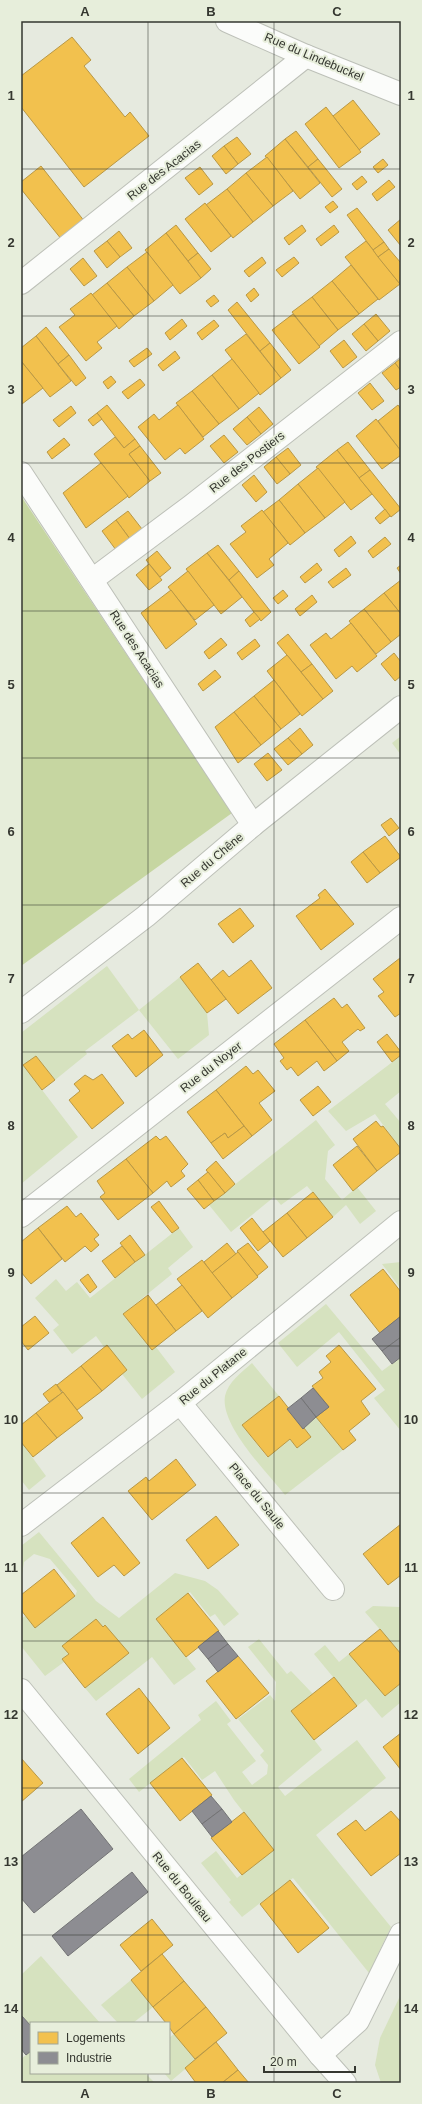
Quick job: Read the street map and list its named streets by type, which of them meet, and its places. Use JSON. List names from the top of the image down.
{
  "streets": {
    "street": [
      "Rue du Lindebuckel",
      "Rue des Acacias",
      "Rue des Postiers",
      "Rue du Chêne",
      "Rue du Noyer",
      "Rue du Platane",
      "Place du Saule",
      "Rue du Bouleau"
    ]
  },
  "crossings": [
    ["Rue du Lindebuckel", "Rue des Acacias"],
    ["Rue des Acacias", "Rue des Postiers"],
    ["Rue des Acacias", "Rue du Chêne"],
    ["Rue du Platane", "Place du Saule"]
  ],
  "legend": ["Logements", "Industrie"],
  "scale_bar": "20 m",
  "grid": {
    "columns": ["A", "B", "C"],
    "rows": [
      "1",
      "2",
      "3",
      "4",
      "5",
      "6",
      "7",
      "8",
      "9",
      "10",
      "11",
      "12",
      "13",
      "14"
    ]
  }
}
